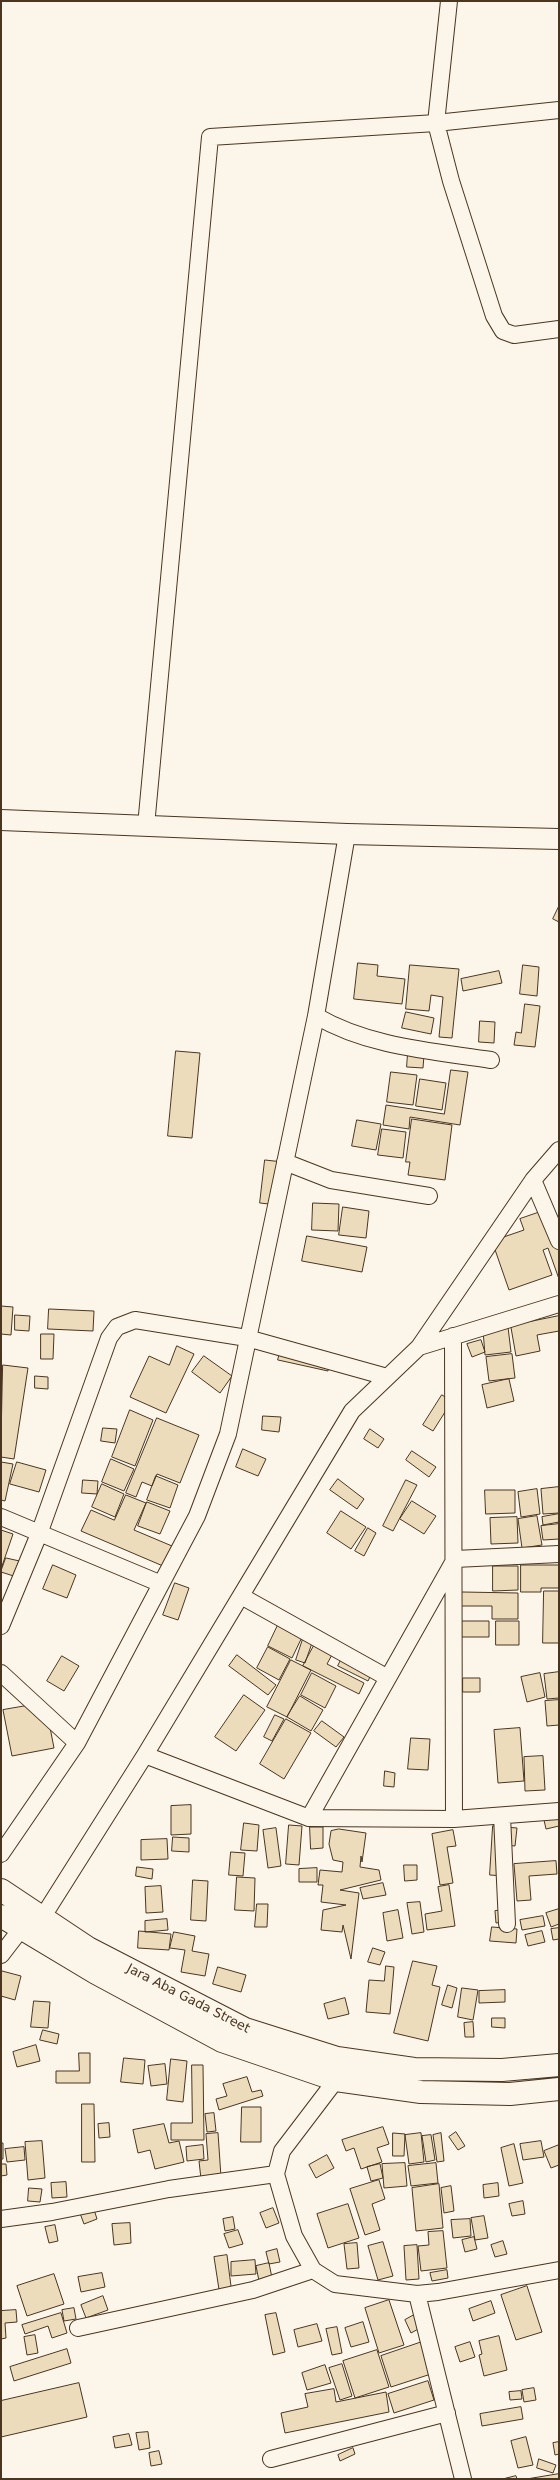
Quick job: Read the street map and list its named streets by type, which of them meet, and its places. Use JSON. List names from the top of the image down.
{
  "streets": {
    "main road": ["Jara Aba Gada Street"]
  }
}
